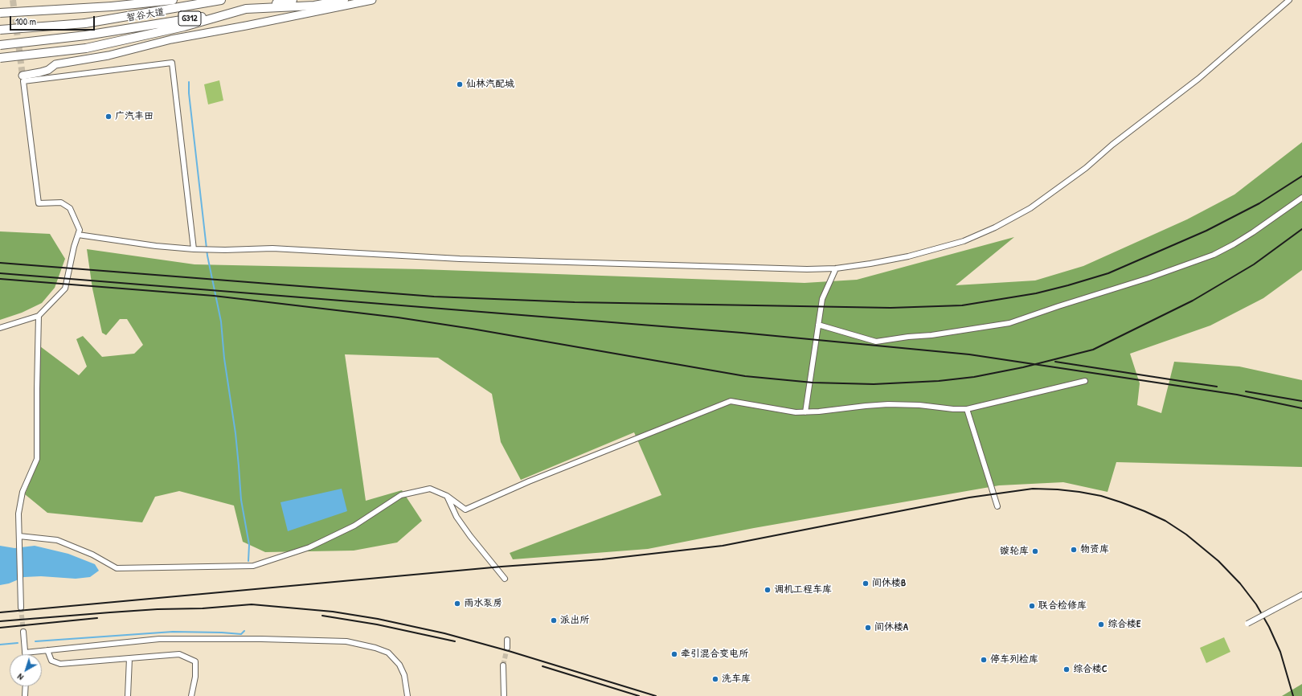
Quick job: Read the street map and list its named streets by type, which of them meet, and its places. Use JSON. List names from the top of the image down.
{
  "streets": {
    "highway": ["智谷大道", "G312"]
  },
  "places": [
    "仙林汽配城",
    "广汽丰田",
    "物资库",
    "镟轮库",
    "间休楼B",
    "调机工程车库",
    "雨水泵房",
    "联合检修库",
    "派出所",
    "综合楼E",
    "间休楼A",
    "牵引混合变电所",
    "停车列检库",
    "综合楼C",
    "洗车库"
  ],
  "scale_bar": "100 m",
  "north": "bottom left"
}
